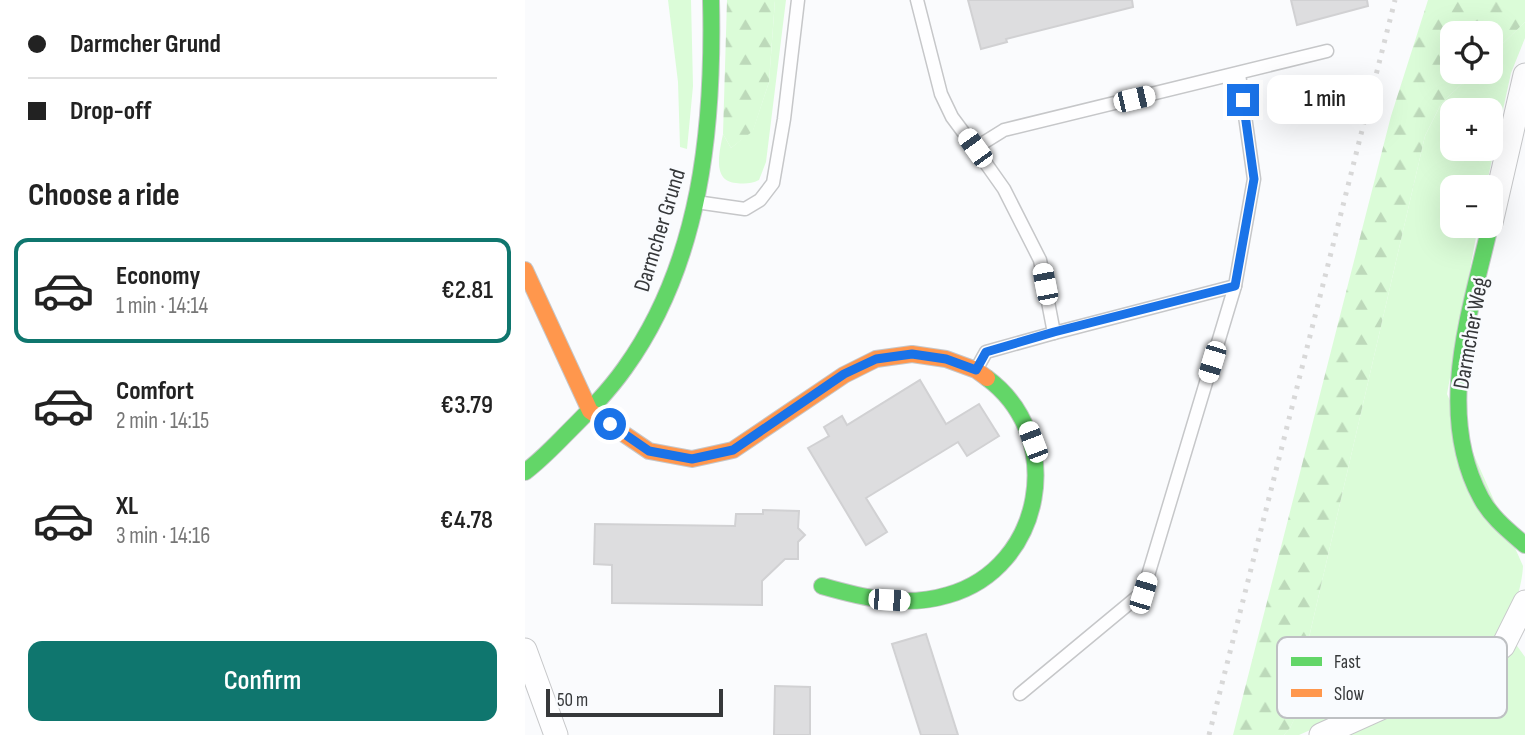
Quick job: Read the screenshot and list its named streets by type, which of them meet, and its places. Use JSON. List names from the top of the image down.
{
  "streets": {
    "street": ["Darmcher Grund", "Darmcher Weg"]
  },
  "legend": ["Fast", "Slow"],
  "scale_bar": "50 m",
  "page": {
    "banner": ["Darmcher Grund", "Drop-off"],
    "map_buttons": ["+", "−"],
    "bubble": "1 min",
    "heading": "Choose a ride",
    "list": [
      {
        "name": "Economy",
        "note": "1 min · 14:14",
        "value": "€2.81"
      },
      {
        "name": "Comfort",
        "note": "2 min · 14:15",
        "value": "€3.79"
      },
      {
        "name": "XL",
        "note": "3 min · 14:16",
        "value": "€4.78"
      }
    ],
    "buttons": "Confirm",
    "scale": "50 m"
  }
}
